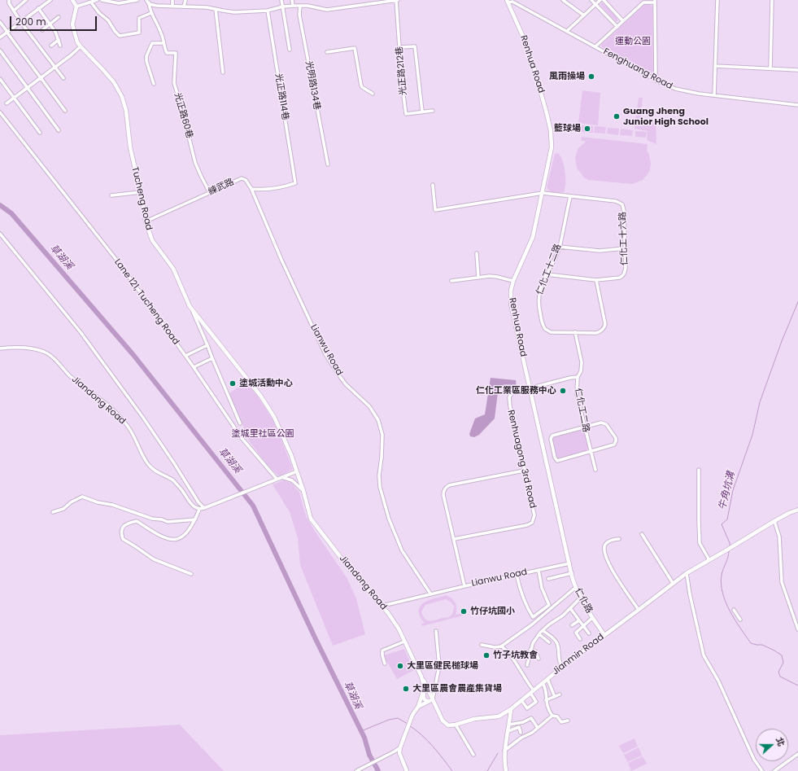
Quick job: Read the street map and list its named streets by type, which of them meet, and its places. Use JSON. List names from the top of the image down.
{
  "streets": {
    "street": [
      "Renhua Road",
      "Fenghuang Road",
      "光正路212巷",
      "光明路134巷",
      "光正路114巷",
      "光正路60巷",
      "練武路",
      "Tucheng Road",
      "仁化工十六路",
      "仁化工十二路",
      "Lane 121, Tucheng Road",
      "Lianwu Road",
      "Jiandong Road",
      "仁化工二路",
      "Renhuagong 3rd Road",
      "仁化路",
      "Jianmin Road"
    ]
  },
  "crossings": [
    ["Renhua Road", "Fenghuang Road"],
    ["Renhua Road", "仁化工十六路"],
    ["Renhua Road", "Lianwu Road"],
    ["Renhua Road", "Renhuagong 3rd Road"],
    ["Renhua Road", "仁化路"],
    ["光正路114巷", "練武路"],
    ["光正路114巷", "Lianwu Road"],
    ["光正路60巷", "練武路"],
    ["練武路", "Tucheng Road"],
    ["練武路", "Lianwu Road"],
    ["Tucheng Road", "Jiandong Road"],
    ["仁化工十六路", "仁化工十二路"],
    ["仁化工十六路", "仁化工二路"],
    ["仁化工十二路", "仁化工二路"],
    ["Lianwu Road", "Jiandong Road"],
    ["Lianwu Road", "仁化路"],
    ["仁化工二路", "Renhuagong 3rd Road"],
    ["仁化路", "Jianmin Road"]
  ],
  "water": ["草湖溪", "牛角坑溝"],
  "parks": ["運動公園", "塗城里社區公園"],
  "places": [
    "風雨操場",
    "Guang Jheng Junior High School",
    "籃球場",
    "塗城活動中心",
    "仁化工業區服務中心",
    "竹仔坑國小",
    "竹子坑教會",
    "大里區健民槌球場",
    "大里區農會農產集貨場"
  ],
  "scale_bar": "200 m",
  "north": "right"
}
